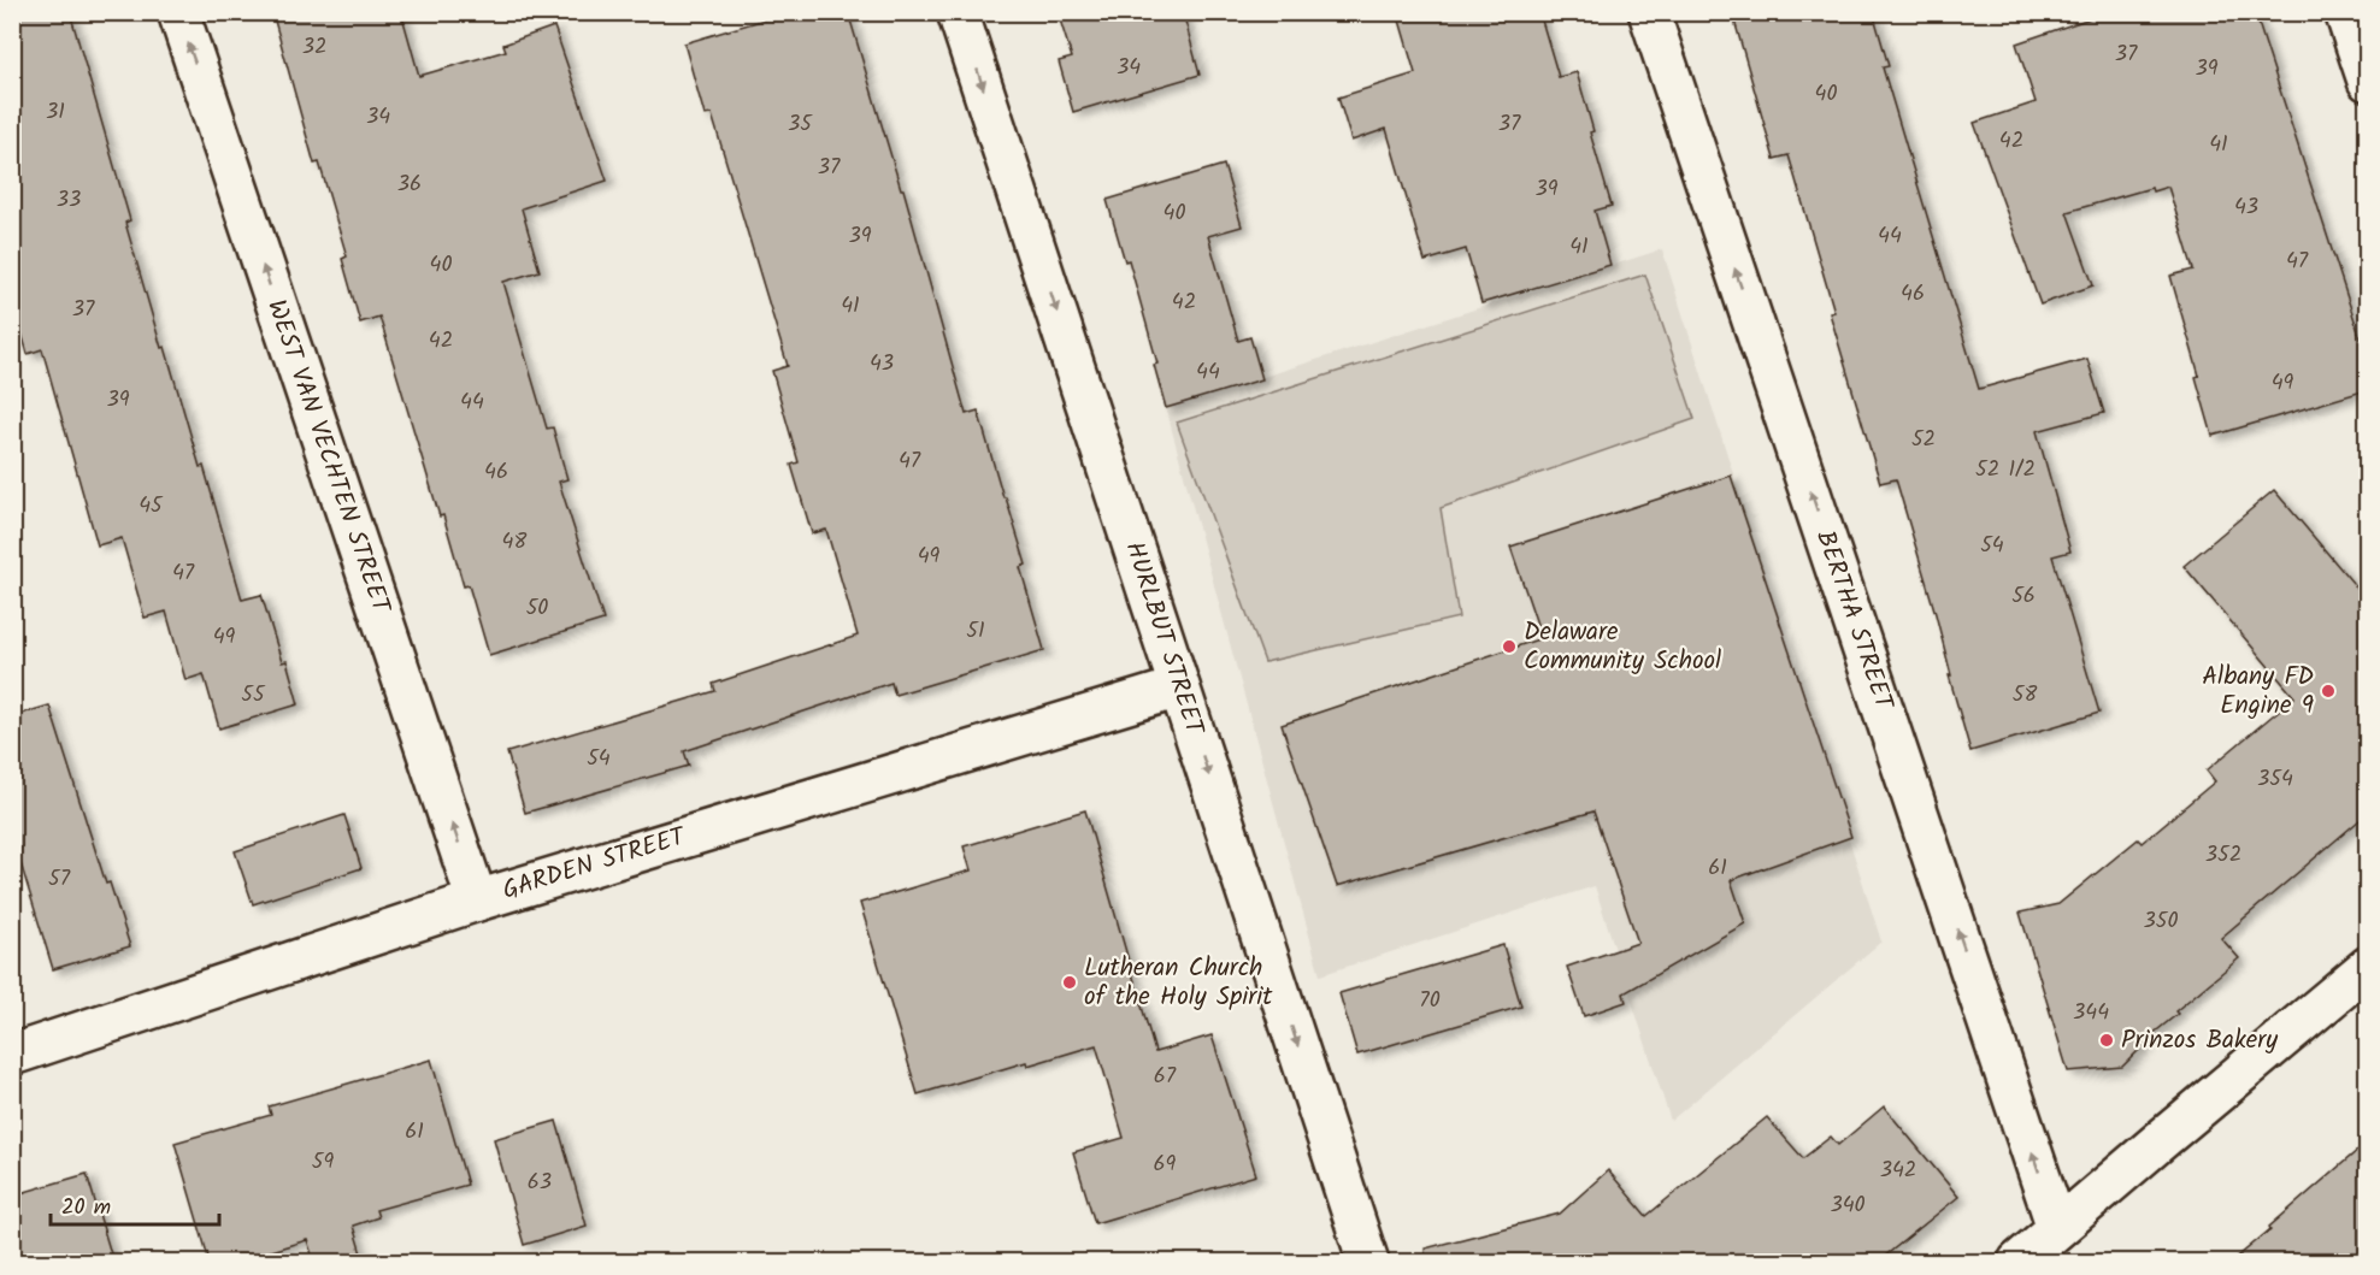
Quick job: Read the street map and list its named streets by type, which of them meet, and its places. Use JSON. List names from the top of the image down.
{
  "streets": {
    "street": [
      "WEST VAN VECHTEN STREET",
      "BERTHA STREET",
      "HURLBUT STREET",
      "GARDEN STREET"
    ]
  },
  "crossings": [
    ["WEST VAN VECHTEN STREET", "GARDEN STREET"],
    ["HURLBUT STREET", "GARDEN STREET"]
  ],
  "one_way": ["WEST VAN VECHTEN STREET", "BERTHA STREET", "HURLBUT STREET"],
  "places": [
    "Delaware Community School",
    "Albany FD Engine 9",
    "Lutheran Church of the Holy Spirit",
    "Prinzos Bakery"
  ],
  "house_numbers": [
    "32",
    "37",
    "34",
    "39",
    "40",
    "31",
    "34",
    "35",
    "37",
    "42",
    "41",
    "37",
    "36",
    "39",
    "33",
    "43",
    "40",
    "39",
    "44",
    "41",
    "47",
    "40",
    "46",
    "42",
    "41",
    "37",
    "42",
    "43",
    "44",
    "49",
    "39",
    "44",
    "52",
    "47",
    "52 1/2",
    "46",
    "45",
    "48",
    "54",
    "49",
    "47",
    "56",
    "50",
    "51",
    "49",
    "55",
    "58",
    "54",
    "354",
    "352",
    "61",
    "57",
    "350",
    "70",
    "344",
    "67",
    "61",
    "59",
    "69",
    "342",
    "63",
    "340"
  ],
  "scale_bar": "20 m"
}
